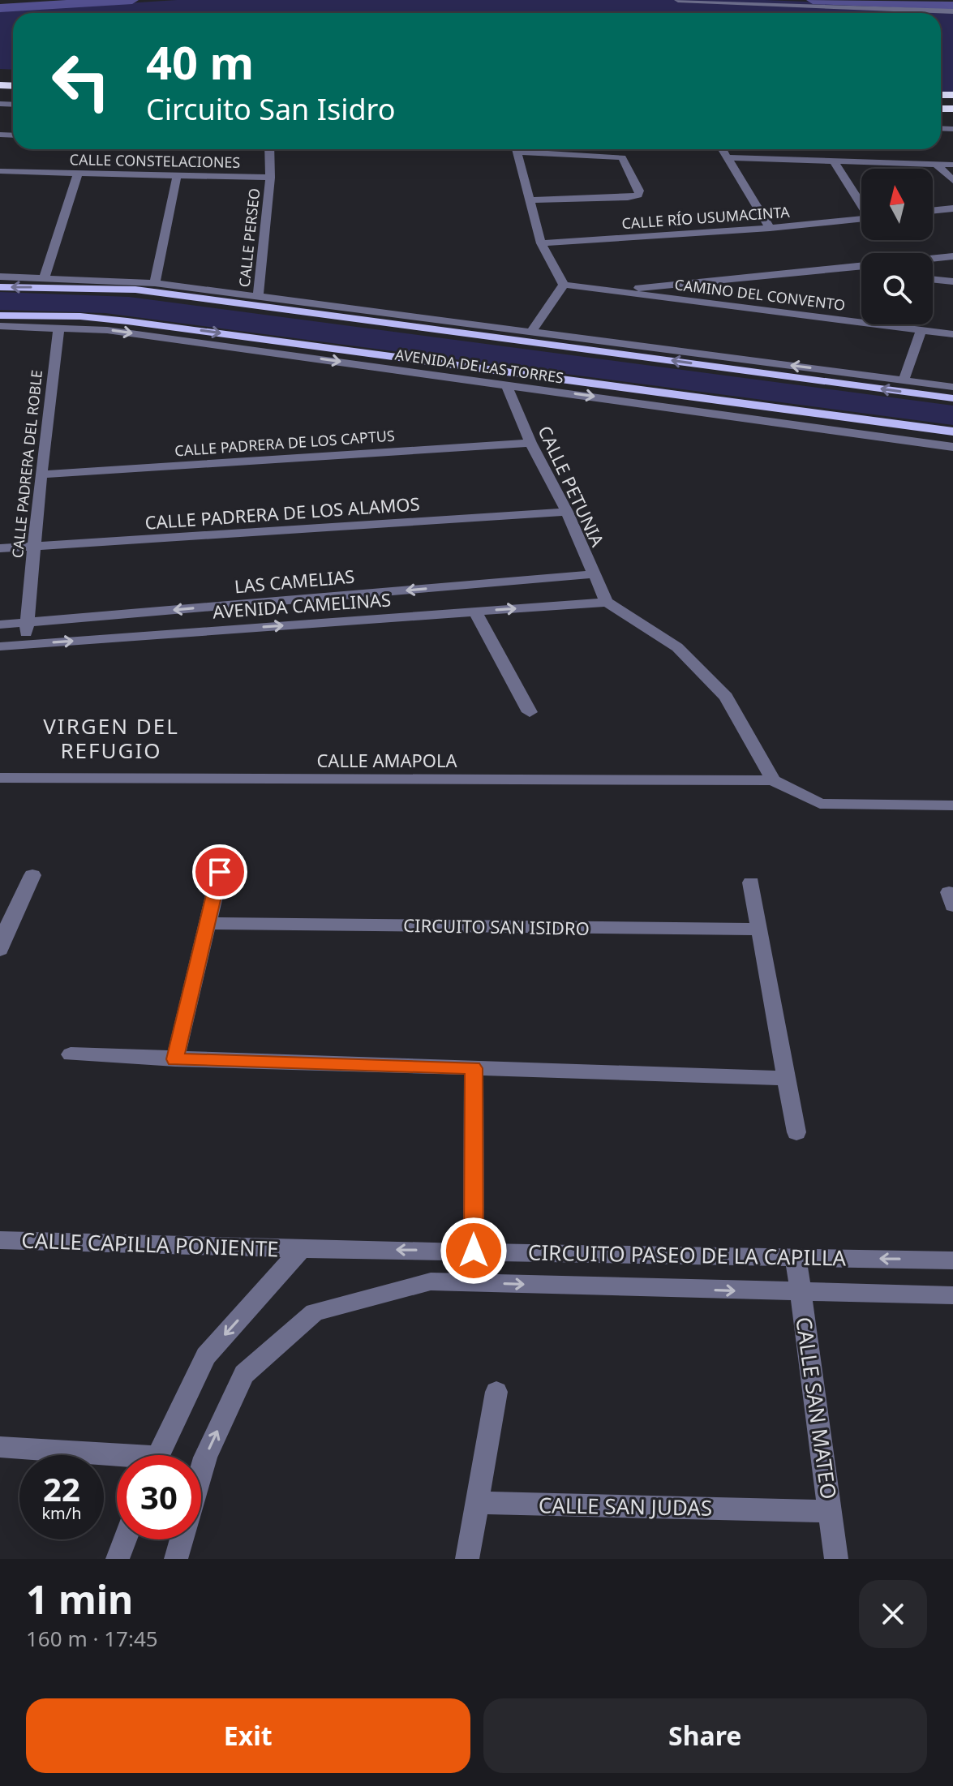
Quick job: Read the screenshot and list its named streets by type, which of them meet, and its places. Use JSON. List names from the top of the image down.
{
  "streets": {
    "main road": ["AVENIDA DE LAS TORRES"],
    "street": [
      "CALLE CONSTELACIONES",
      "CALLE RÍO USUMACINTA",
      "CALLE PERSEO",
      "CAMINO DEL CONVENTO",
      "CALLE PADRERA DE LOS CAPTUS",
      "CALLE PADRERA DEL ROBLE",
      "CALLE PETUNIA",
      "CALLE PADRERA DE LOS ALAMOS",
      "LAS CAMELIAS",
      "AVENIDA CAMELINAS",
      "CALLE AMAPOLA",
      "CIRCUITO SAN ISIDRO",
      "CALLE CAPILLA PONIENTE",
      "CIRCUITO PASEO DE LA CAPILLA",
      "CALLE SAN MATEO",
      "CALLE SAN JUDAS"
    ]
  },
  "crossings": [
    ["CALLE CONSTELACIONES", "CALLE PERSEO"],
    ["AVENIDA DE LAS TORRES", "CALLE PADRERA DEL ROBLE"],
    ["AVENIDA DE LAS TORRES", "CALLE PETUNIA"],
    ["CALLE PADRERA DE LOS CAPTUS", "CALLE PADRERA DEL ROBLE"],
    ["CALLE PADRERA DE LOS CAPTUS", "CALLE PETUNIA"],
    ["CALLE PADRERA DEL ROBLE", "CALLE PADRERA DE LOS ALAMOS"],
    ["CALLE PADRERA DEL ROBLE", "LAS CAMELIAS"],
    ["CALLE PADRERA DEL ROBLE", "AVENIDA CAMELINAS"],
    ["CALLE PETUNIA", "CALLE PADRERA DE LOS ALAMOS"],
    ["CALLE PETUNIA", "LAS CAMELIAS"],
    ["CALLE PETUNIA", "AVENIDA CAMELINAS"],
    ["CALLE CAPILLA PONIENTE", "CIRCUITO PASEO DE LA CAPILLA"],
    ["CIRCUITO PASEO DE LA CAPILLA", "CALLE SAN MATEO"],
    ["CALLE SAN MATEO", "CALLE SAN JUDAS"]
  ],
  "one_way": ["LAS CAMELIAS", "AVENIDA CAMELINAS"],
  "districts": ["VIRGEN DEL REFUGIO"],
  "north": "top",
  "page": {
    "turn": ["40 m", "Circuito San Isidro"],
    "speed": "22 km/h",
    "limit": "30",
    "heading": ["1 min", "160 m · 17:45"],
    "buttons": ["Exit", "Share"]
  }
}
